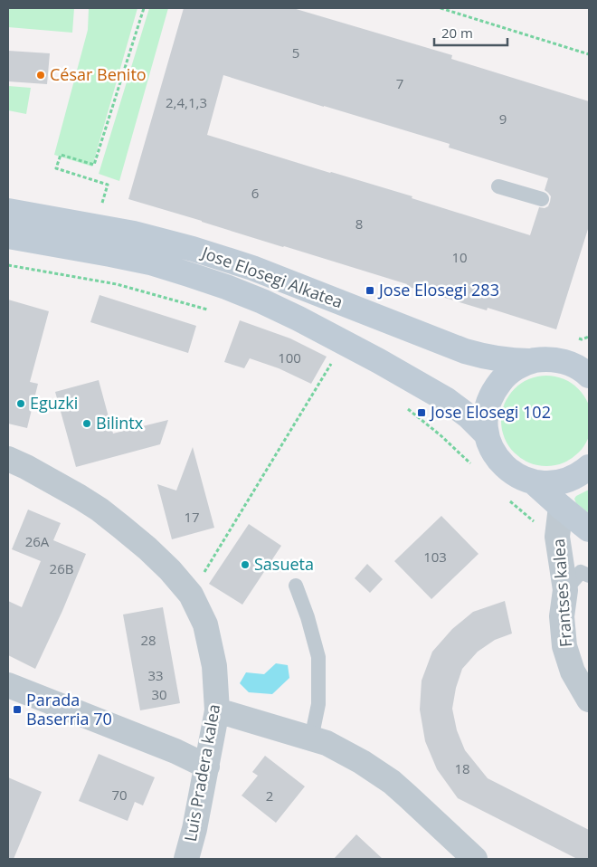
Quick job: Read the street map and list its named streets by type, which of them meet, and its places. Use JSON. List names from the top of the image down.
{
  "streets": {
    "main road": ["Jose Elosegi Alkatea"],
    "street": ["Frantses kalea", "Luis Pradera kalea"]
  },
  "places": {
    "other": [
      "César Benito",
      "Eguzki",
      "Bilintx",
      "Sasueta"
    ],
    "transit": ["Jose Elosegi 283", "Jose Elosegi 102", "Parada Baserria 70"]
  },
  "house_numbers": [
    "5",
    "7",
    "2,4,1,3",
    "9",
    "6",
    "8",
    "10",
    "100",
    "17",
    "26A",
    "103",
    "26B",
    "28",
    "33",
    "30",
    "18",
    "70",
    "2"
  ],
  "scale_bar": "20 m"
}
